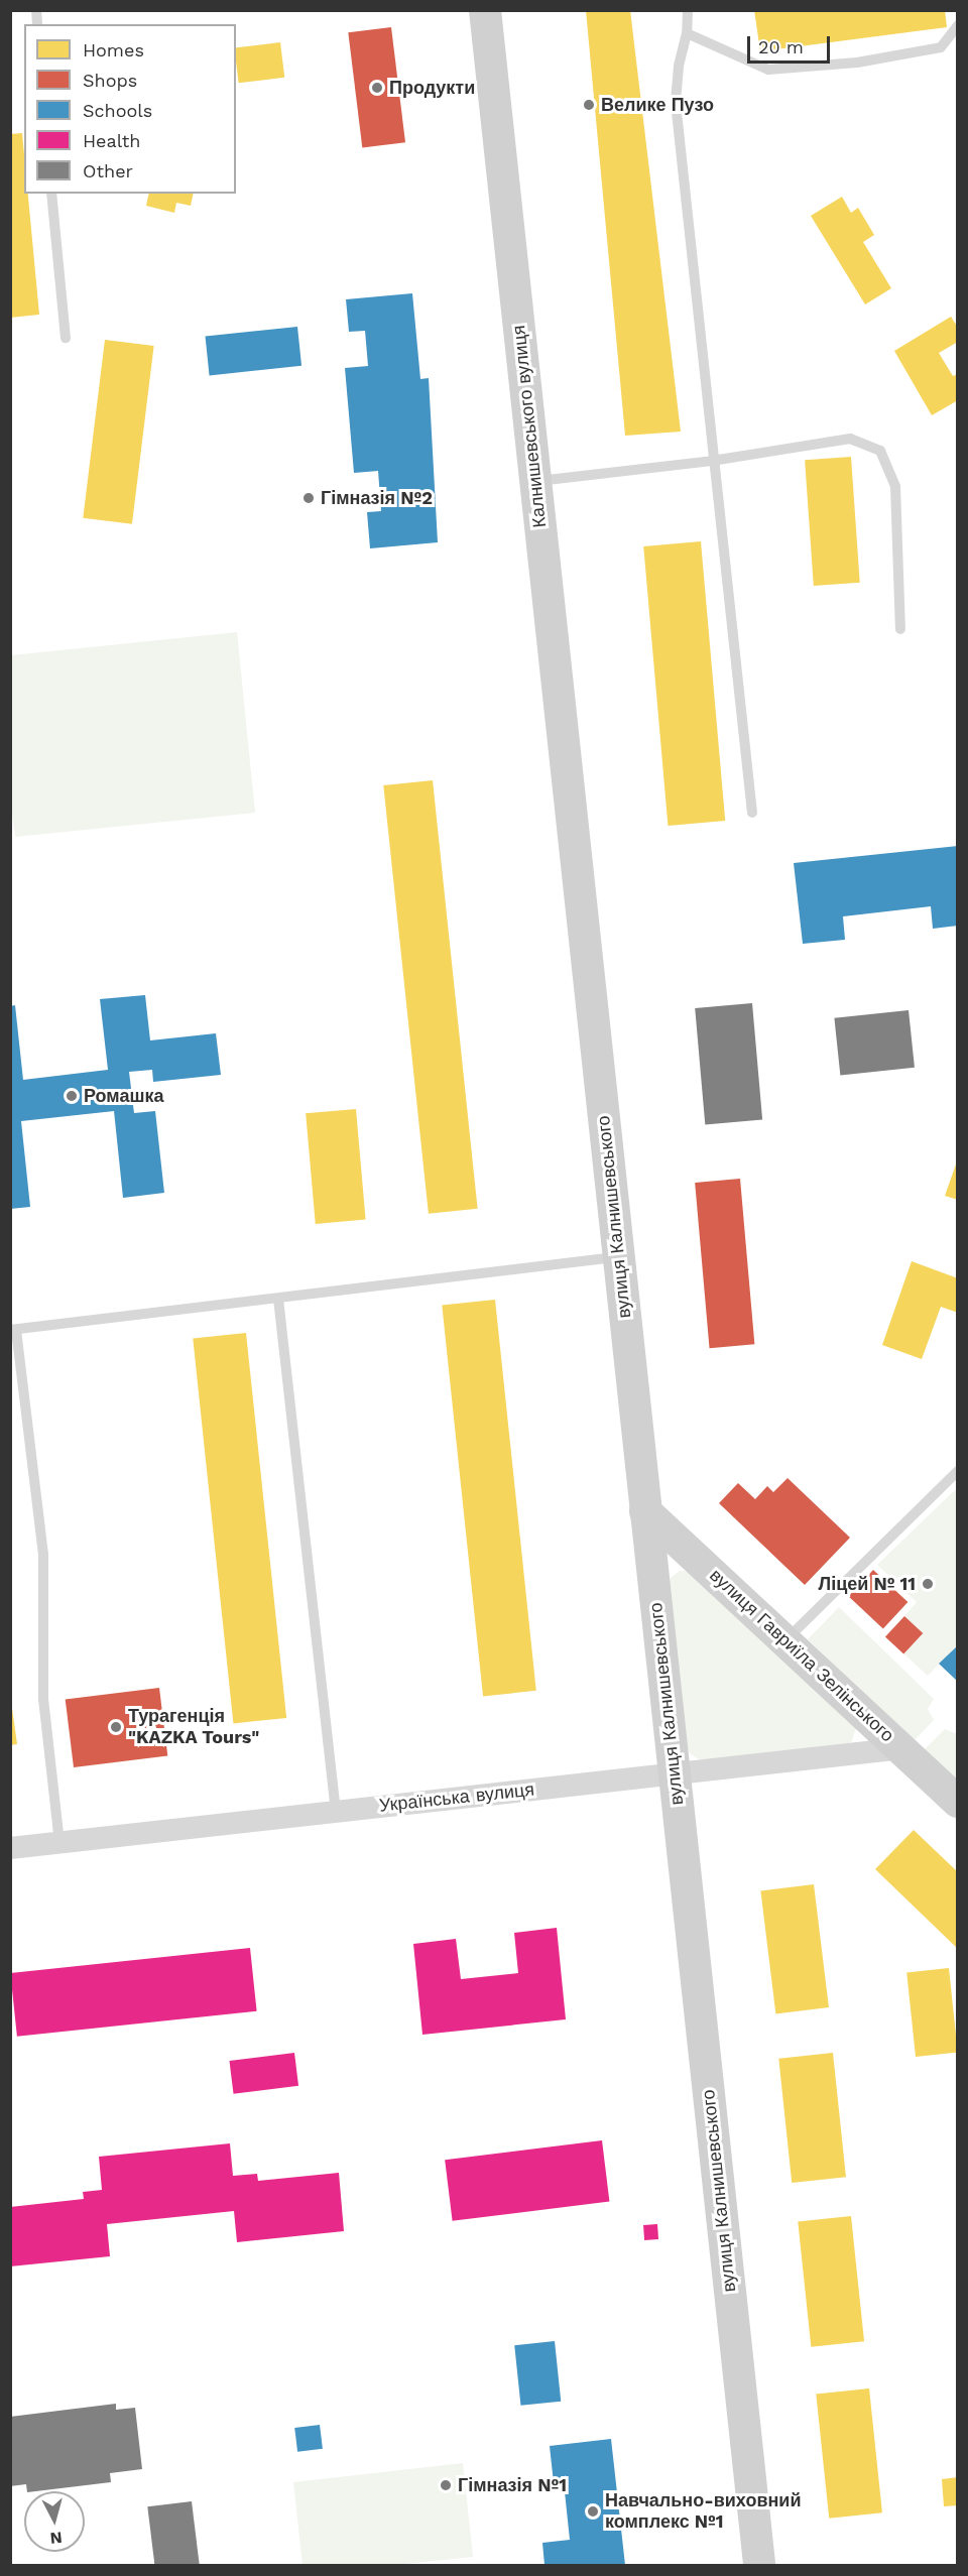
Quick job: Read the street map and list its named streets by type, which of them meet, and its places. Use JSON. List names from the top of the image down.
{
  "streets": {
    "street": [
      "Калнишевського вулиця",
      "вулиця Калнишевського",
      "вулиця Гавриїла Зелінського",
      "Українська вулиця"
    ]
  },
  "crossings": [
    ["Калнишевського вулиця", "вулиця Калнишевського"],
    ["вулиця Калнишевського", "вулиця Гавриїла Зелінського"],
    ["вулиця Калнишевського", "Українська вулиця"],
    ["вулиця Гавриїла Зелінського", "Українська вулиця"]
  ],
  "places": [
    "Продукти",
    "Велике Пузо",
    "Гімназія №2",
    "Ромашка",
    "Ліцей № 11",
    "Турагенція \"KAZKA Tours\"",
    "Гімназія №1",
    "Навчально-виховний комплекс №1"
  ],
  "legend": [
    "Homes",
    "Shops",
    "Schools",
    "Health",
    "Other"
  ],
  "scale_bar": "20 m",
  "north": "bottom"
}
